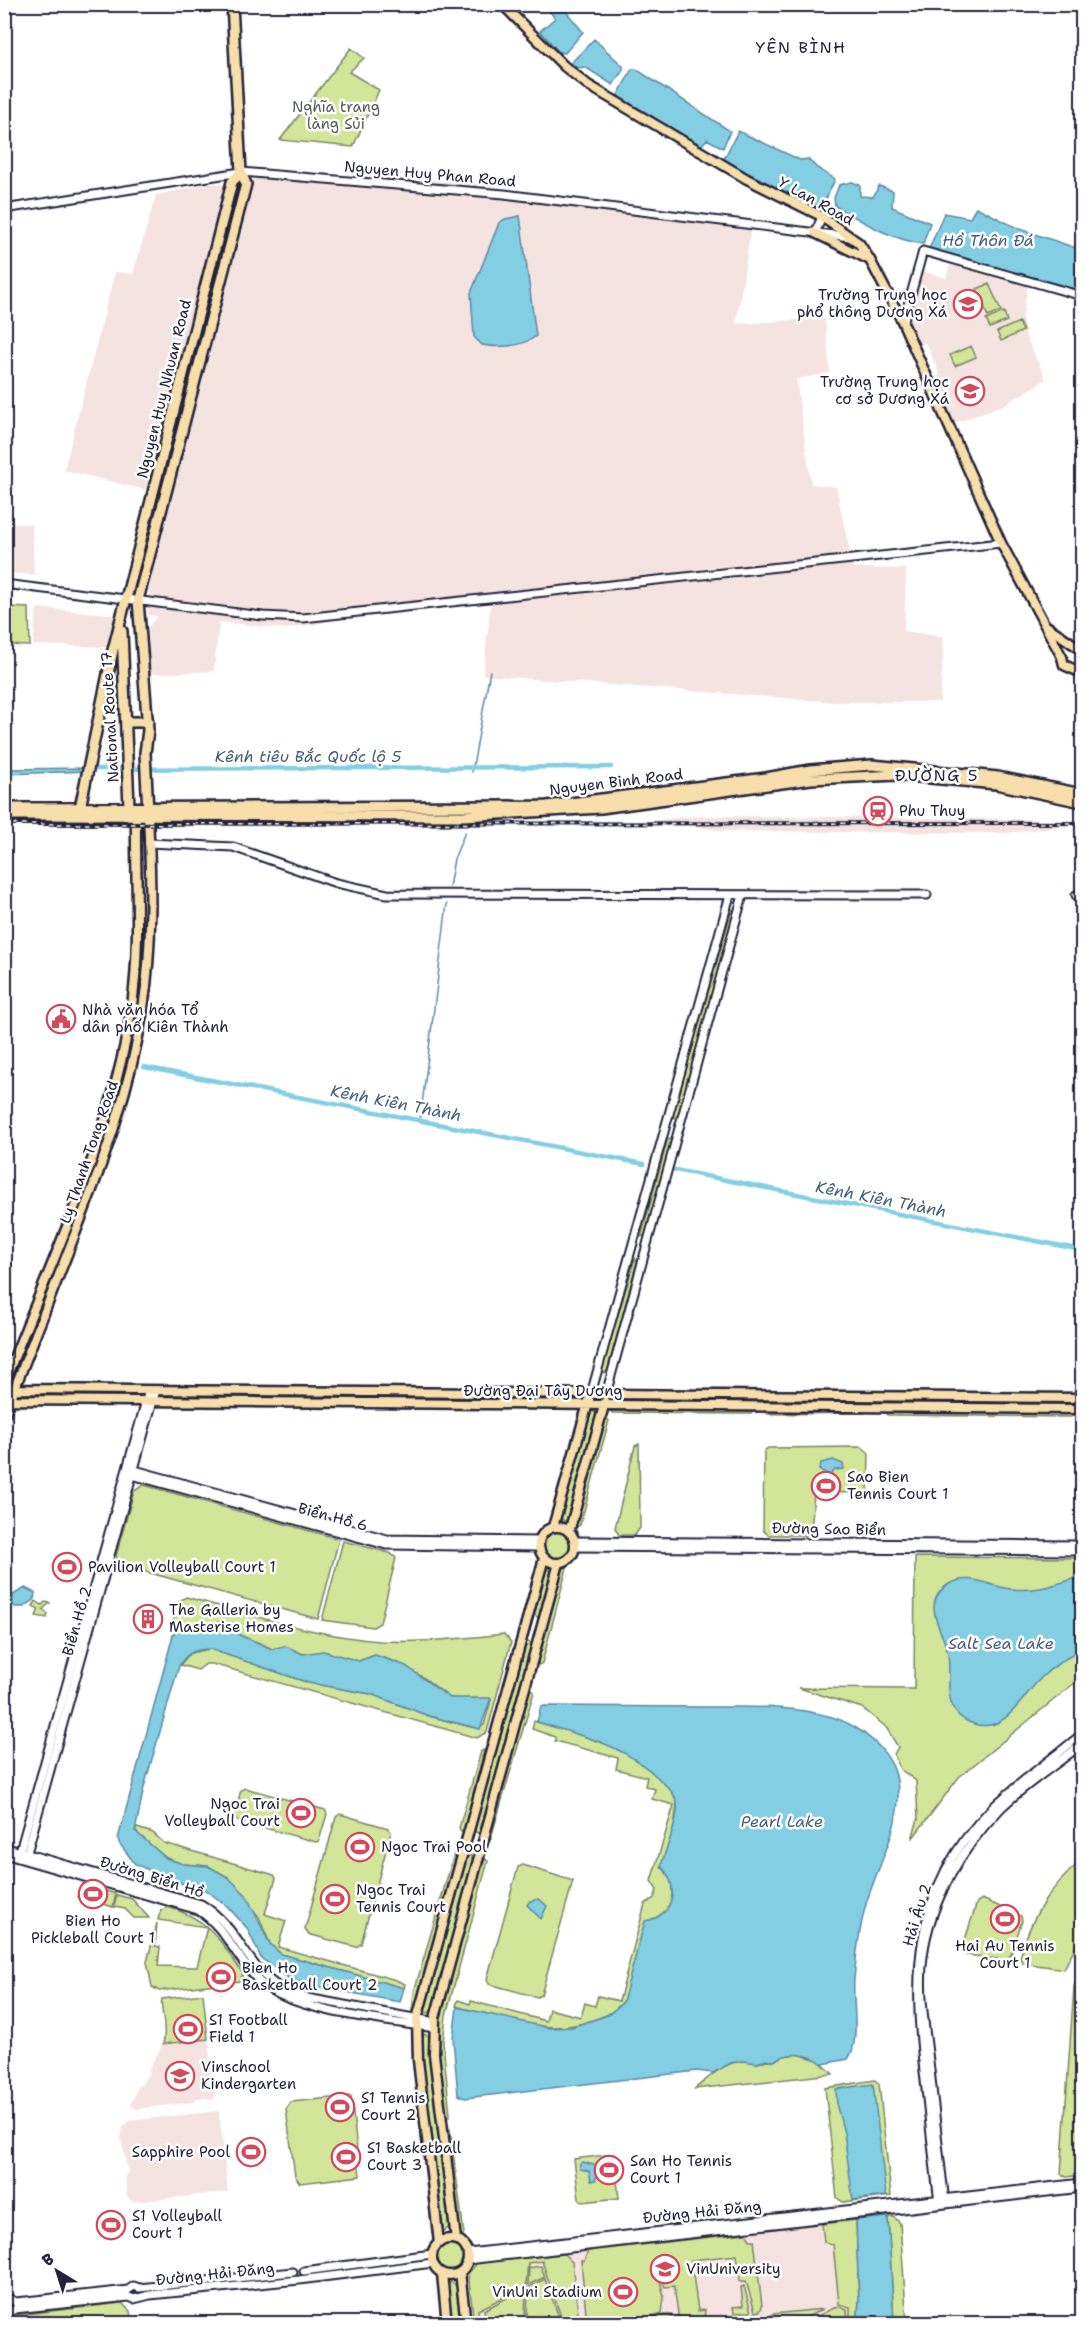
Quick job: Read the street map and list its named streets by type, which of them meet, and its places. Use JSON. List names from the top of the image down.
{
  "streets": {
    "highway": ["Nguyen Huy Nhuan Road", "National Route 17", "Nguyen Binh Road"],
    "main road": ["Y Lan Road", "Ly Thanh Tong Road", "Đường Đại Tây Dương"],
    "street": [
      "Nguyen Huy Phan Road",
      "Biển Hồ 6",
      "Đường Sao Biển",
      "Biển Hồ 2",
      "Đường Biển Hồ",
      "Hải Âu 2",
      "Đường Hải Đăng"
    ]
  },
  "crossings": [
    ["Nguyen Huy Phan Road", "Y Lan Road"],
    ["Nguyen Huy Phan Road", "Nguyen Huy Nhuan Road"],
    ["Nguyen Huy Nhuan Road", "National Route 17"],
    ["National Route 17", "Ly Thanh Tong Road"],
    ["Nguyen Binh Road", "Ly Thanh Tong Road"],
    ["Ly Thanh Tong Road", "Đường Đại Tây Dương"],
    ["Đường Đại Tây Dương", "Biển Hồ 2"],
    ["Biển Hồ 6", "Đường Sao Biển"],
    ["Biển Hồ 6", "Biển Hồ 2"],
    ["Biển Hồ 2", "Đường Biển Hồ"],
    ["Hải Âu 2", "Đường Hải Đăng"]
  ],
  "districts": ["YÊN BÌNH", "ĐƯỜNG 5"],
  "water": [
    "Hồ Thôn Đá",
    "Kênh tiêu Bắc Quốc lộ 5",
    "Kênh Kiên Thành",
    "Salt Sea Lake",
    "Pearl Lake"
  ],
  "parks": ["Nghĩa trang làng Sủi"],
  "places": {
    "school or university": [
      "Trường Trung học phổ thông Dương Xá",
      "Trường Trung học cơ sở Dương Xá",
      "Vinschool Kindergarten",
      "VinUniversity"
    ],
    "station": ["Phu Thuy"],
    "public building": ["Nhà văn hóa Tổ dân phố Kiên Thành"],
    "sports": [
      "Sao Bien Tennis Court 1",
      "Pavilion Volleyball Court 1",
      "Ngoc Trai Volleyball Court",
      "Ngoc Trai Pool",
      "Bien Ho Pickleball Court 1",
      "Ngoc Trai Tennis Court",
      "Hai Au Tennis Court 1",
      "Bien Ho Basketball Court 2",
      "S1 Football Field 1",
      "S1 Tennis Court 2",
      "Sapphire Pool",
      "S1 Basketball Court 3",
      "San Ho Tennis Court 1",
      "S1 Volleyball Court 1",
      "VinUni Stadium"
    ],
    "building": ["The Galleria by Masterise Homes"]
  },
  "north": "top left"
}
